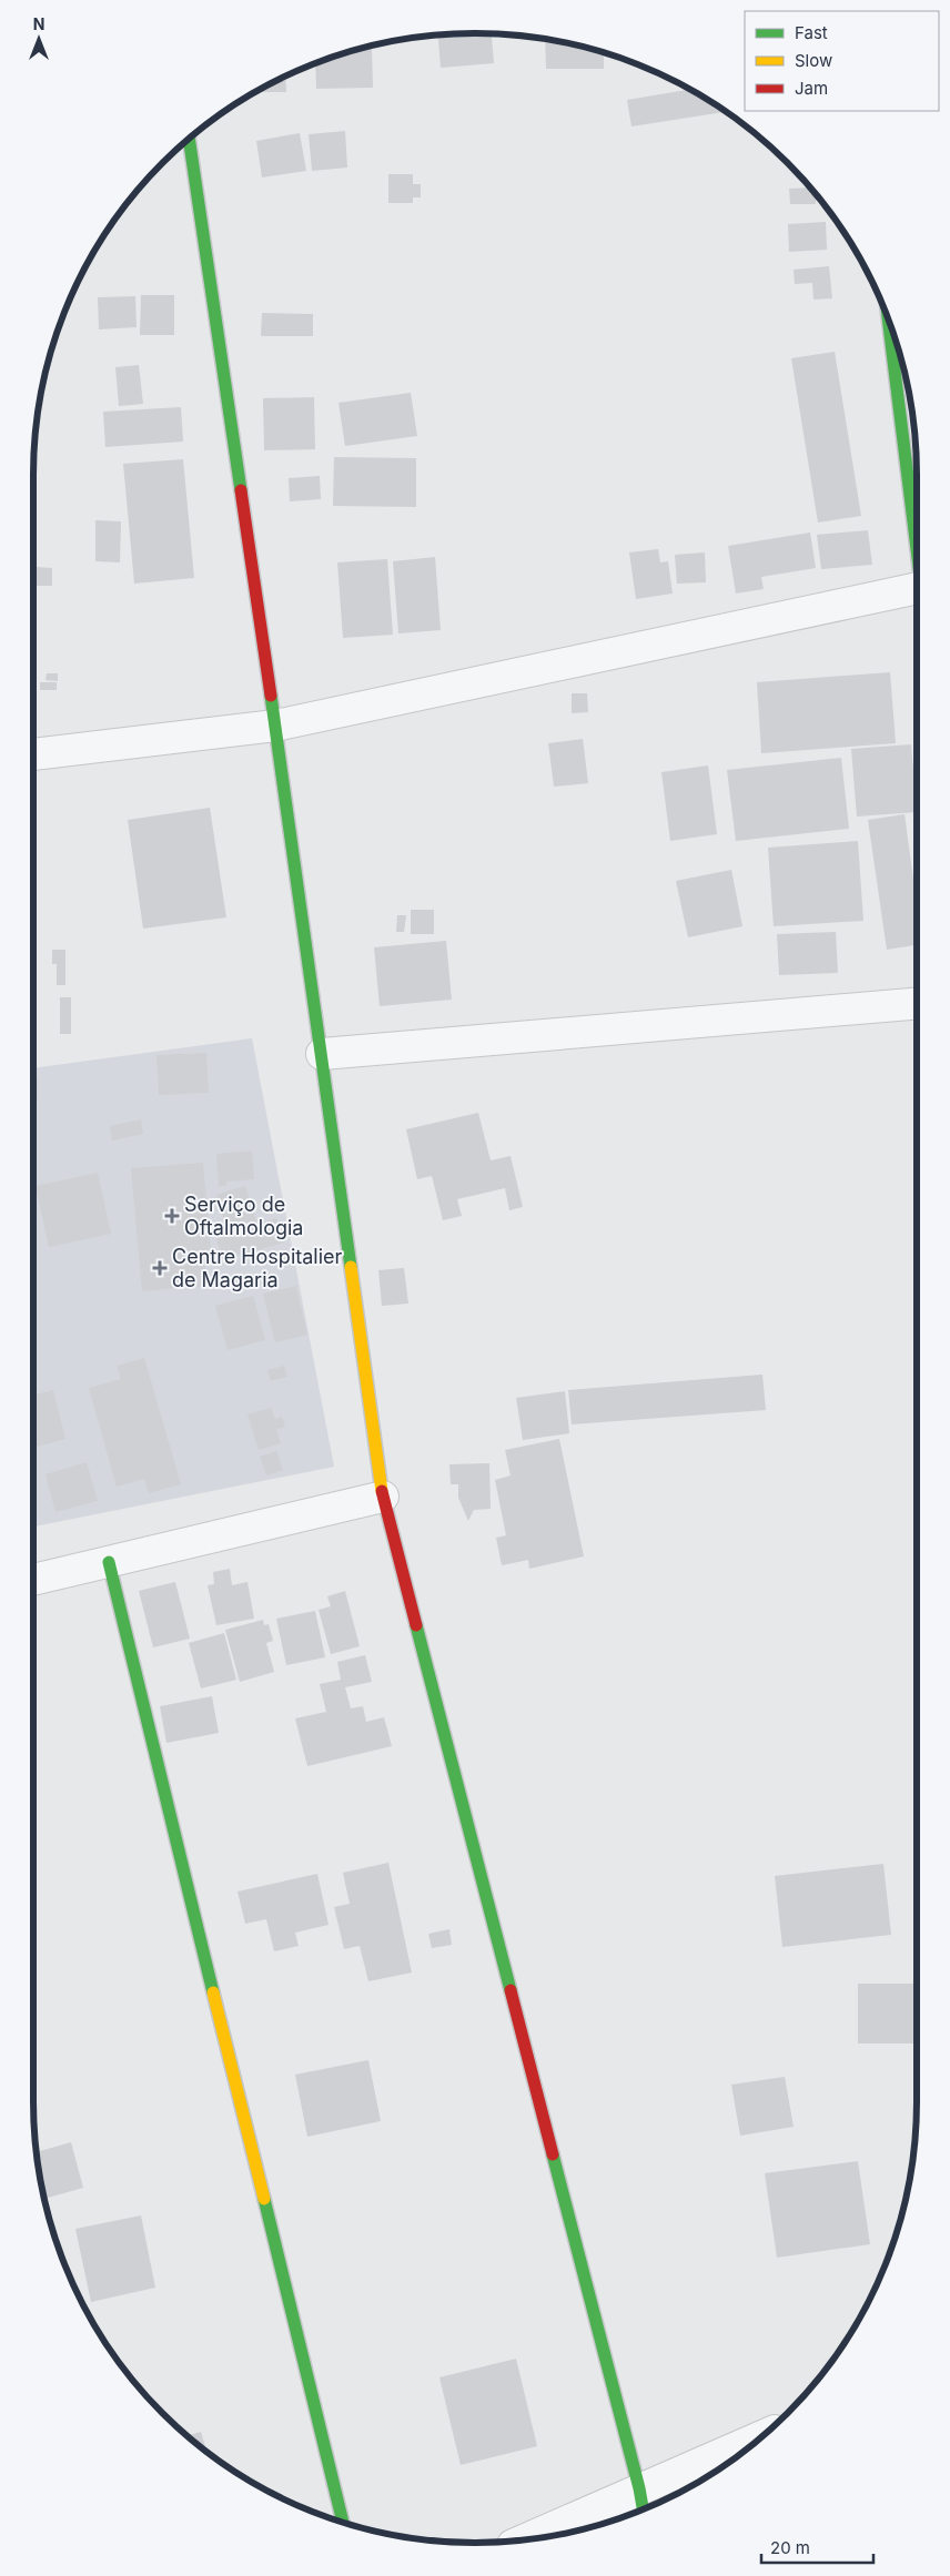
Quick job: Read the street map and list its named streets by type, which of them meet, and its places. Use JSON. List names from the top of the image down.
{
  "places": {
    "health": ["Serviço de Oftalmologia", "Centre Hospitalier de Magaria"]
  },
  "legend": ["Fast", "Slow", "Jam"],
  "scale_bar": "20 m",
  "north": "top"
}
